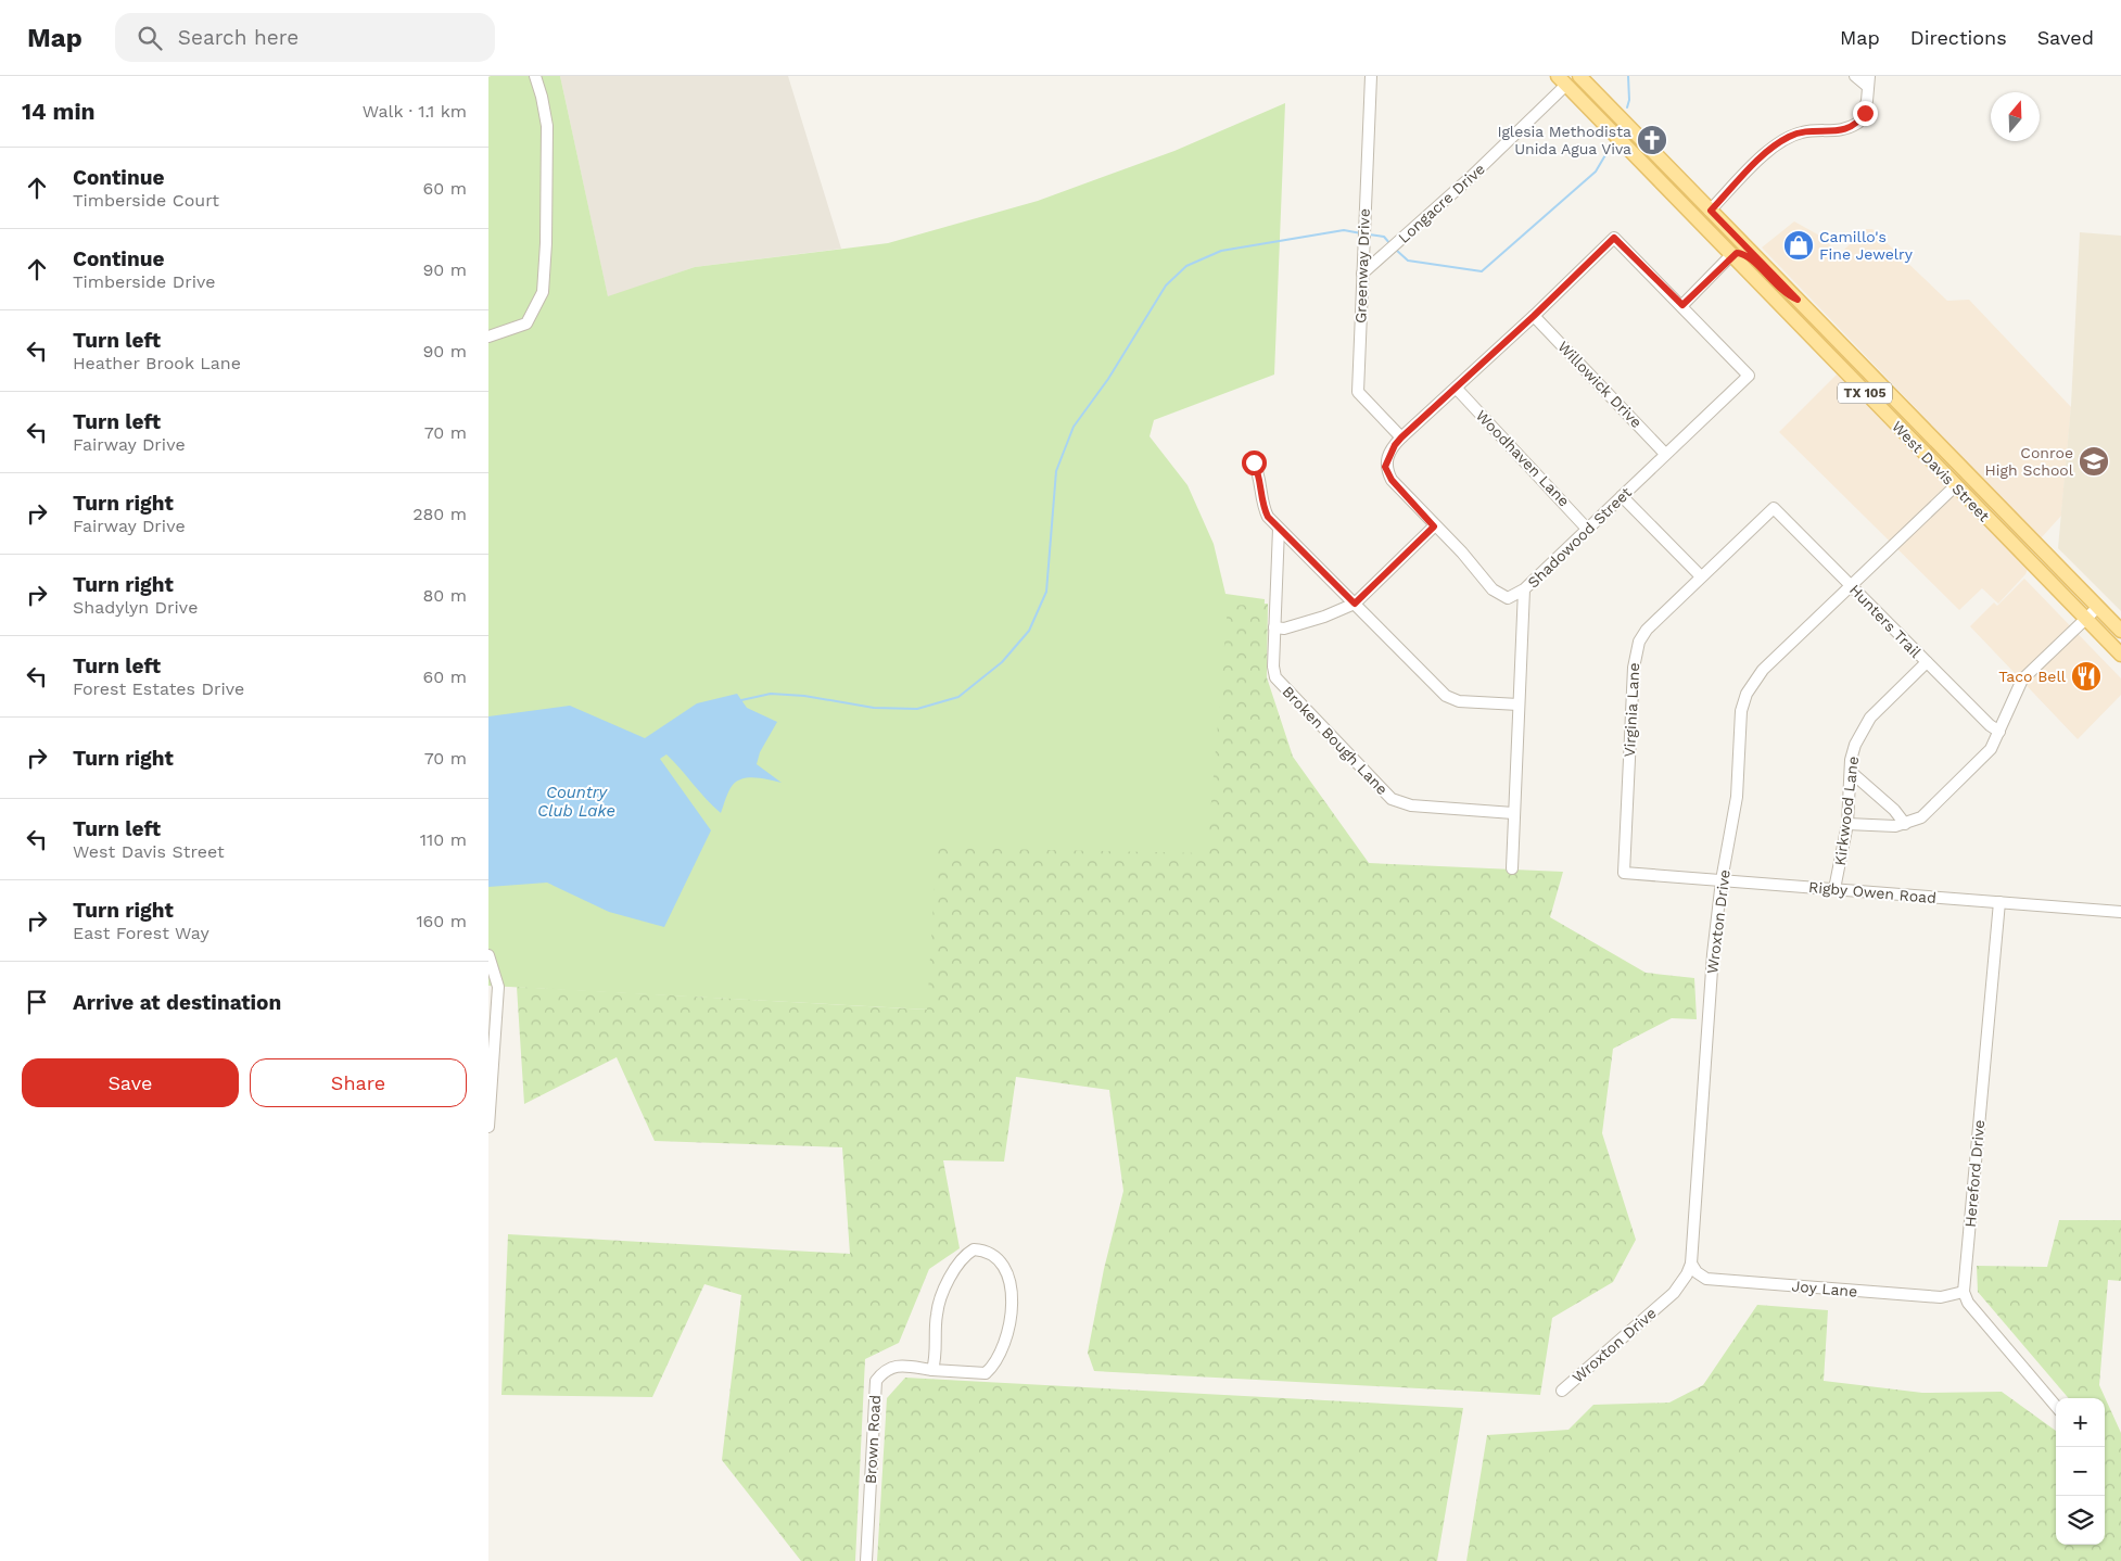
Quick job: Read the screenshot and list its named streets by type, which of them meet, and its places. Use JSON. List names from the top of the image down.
{
  "streets": {
    "main road": ["TX 105", "West Davis Street"],
    "street": [
      "Longacre Drive",
      "Greenway Drive",
      "Willowick Drive",
      "Woodhaven Lane",
      "Shadowood Street",
      "Hunters Trail",
      "Virginia Lane",
      "Broken Bough Lane",
      "Kirkwood Lane",
      "Rigby Owen Road",
      "Wroxton Drive",
      "Hereford Drive",
      "Joy Lane",
      "Brown Road"
    ]
  },
  "crossings": [
    ["Longacre Drive", "Greenway Drive"],
    ["Longacre Drive", "West Davis Street"],
    ["Willowick Drive", "Shadowood Street"],
    ["Woodhaven Lane", "Shadowood Street"],
    ["West Davis Street", "Wroxton Drive"],
    ["Shadowood Street", "Broken Bough Lane"],
    ["Hunters Trail", "Virginia Lane"],
    ["Hunters Trail", "Kirkwood Lane"],
    ["Hunters Trail", "Wroxton Drive"],
    ["Virginia Lane", "Rigby Owen Road"],
    ["Kirkwood Lane", "Rigby Owen Road"],
    ["Rigby Owen Road", "Wroxton Drive"],
    ["Rigby Owen Road", "Hereford Drive"],
    ["Wroxton Drive", "Joy Lane"],
    ["Hereford Drive", "Joy Lane"]
  ],
  "water": ["Country Club Lake"],
  "places": {
    "church": ["Iglesia Methodista Unida Agua Viva"],
    "shop": ["Camillo's Fine Jewelry"],
    "school or university": ["Conroe High School"],
    "restaurant": ["Taco Bell"]
  },
  "north": "top",
  "page": {
    "header": "Map",
    "search": "Search here",
    "nav": ["Map", "Directions", "Saved"],
    "heading": ["14 min", "Walk · 1.1 km"],
    "list": [
      ["Continue", "Timberside Court", "60 m"],
      ["Continue", "Timberside Drive", "90 m"],
      ["Turn left", "Heather Brook Lane", "90 m"],
      ["Turn left", "Fairway Drive", "70 m"],
      ["Turn right", "Fairway Drive", "280 m"],
      ["Turn right", "Shadylyn Drive", "80 m"],
      ["Turn left", "Forest Estates Drive", "60 m"],
      ["Turn right", "70 m"],
      ["Turn left", "West Davis Street", "110 m"],
      ["Turn right", "East Forest Way", "160 m"],
      "Arrive at destination"
    ],
    "buttons": ["Save", "Share"],
    "map_buttons": ["+", "−"]
  }
}
